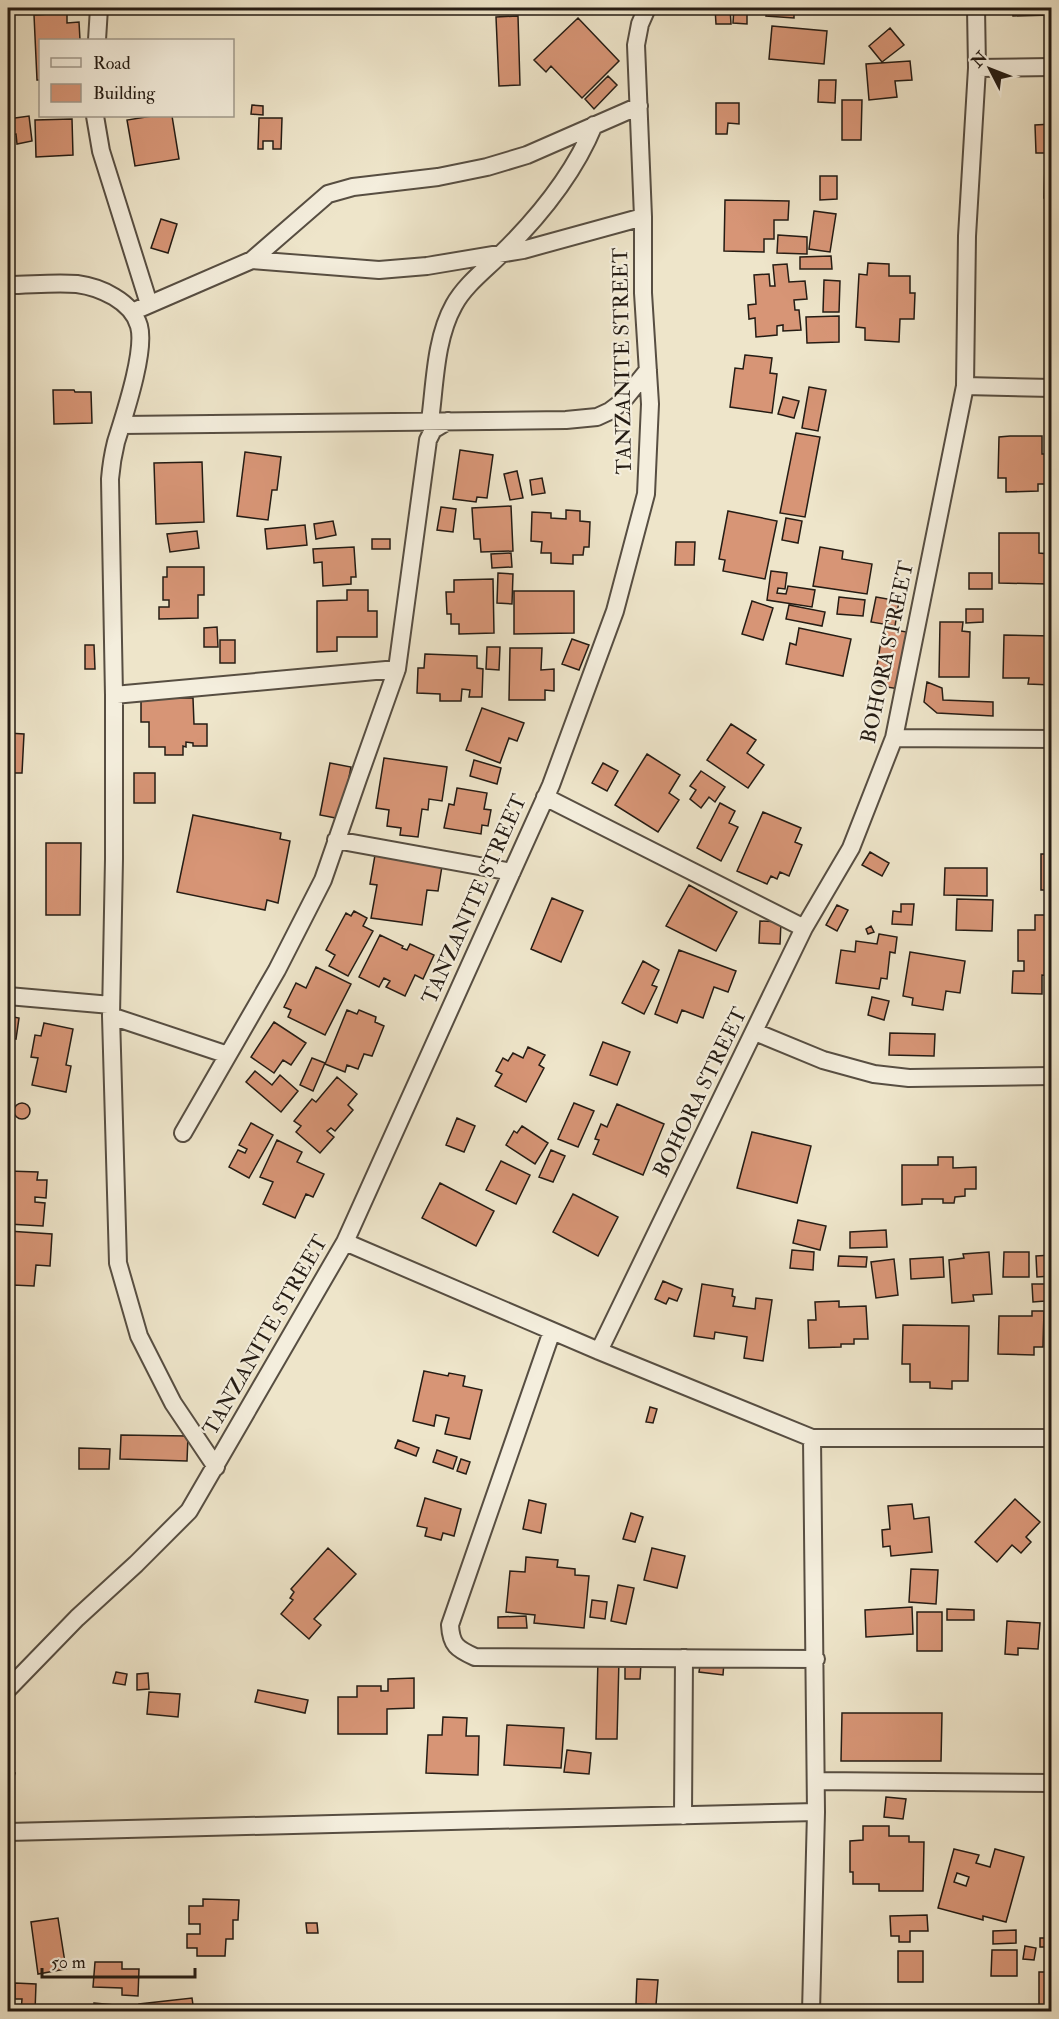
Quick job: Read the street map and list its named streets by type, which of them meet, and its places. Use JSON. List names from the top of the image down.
{
  "streets": {
    "street": ["TANZANITE STREET", "BOHORA STREET"]
  },
  "legend": ["Road", "Building"],
  "scale_bar": "50 m",
  "north": "top left"
}
